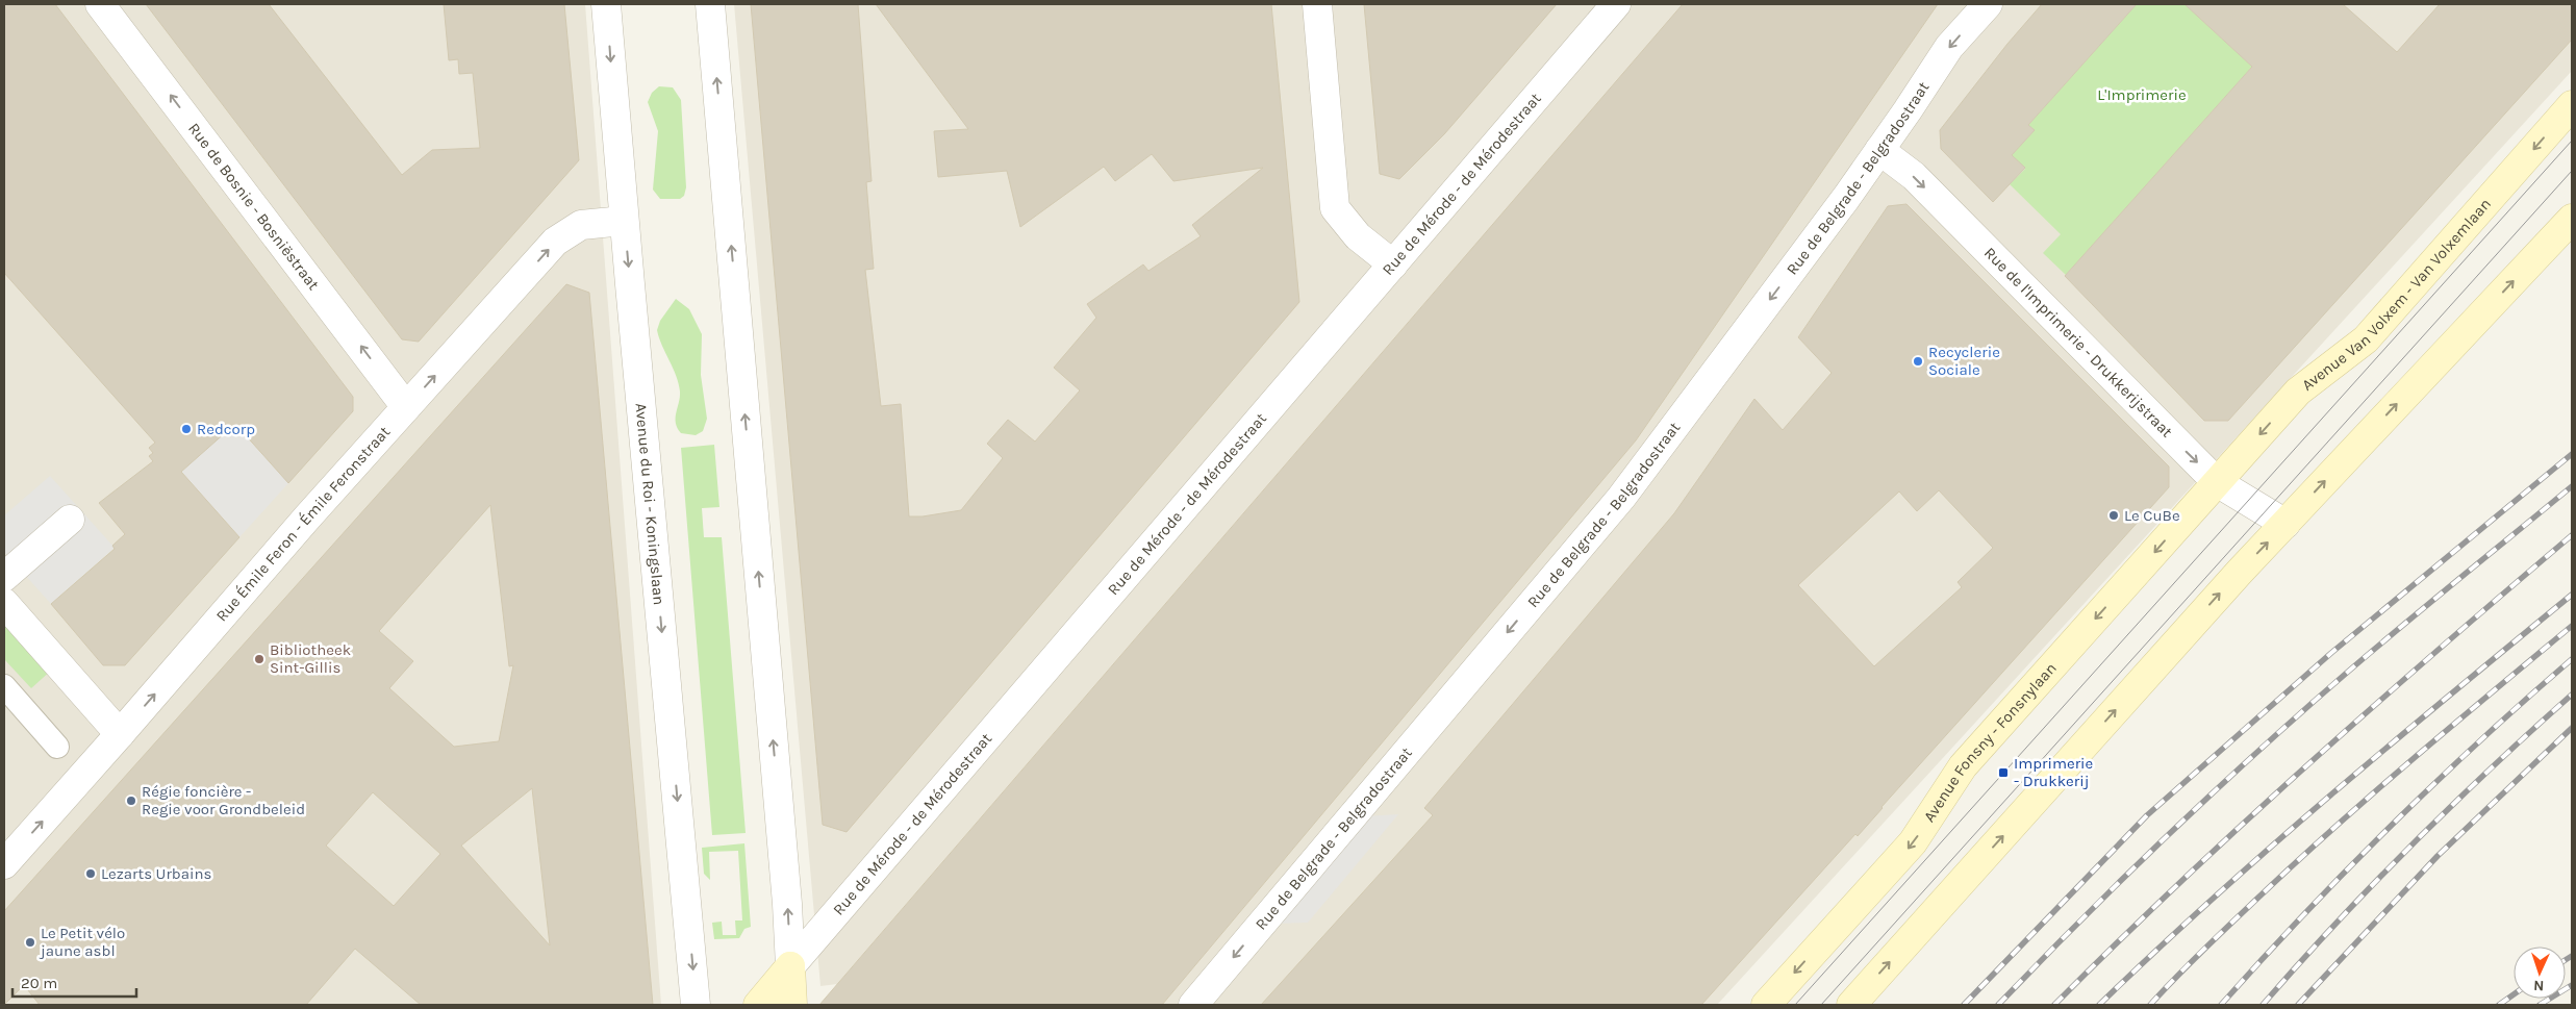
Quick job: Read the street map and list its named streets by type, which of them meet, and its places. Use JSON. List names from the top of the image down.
{
  "streets": {
    "main road": ["Rue de Mérode - de Mérodestraat", "Avenue Van Volxem - Van Volxemlaan", "Avenue Fonsny - Fonsnylaan"],
    "street": [
      "Rue de Belgrade - Belgradostraat",
      "Rue de Bosnie - Bosniëstraat",
      "Rue de l'Imprimerie - Drukkerijstraat",
      "Avenue du Roi - Koningslaan",
      "Rue Émile Feron - Émile Feronstraat"
    ]
  },
  "crossings": [
    ["Rue de Belgrade - Belgradostraat", "Rue de l'Imprimerie - Drukkerijstraat"],
    ["Rue de Bosnie - Bosniëstraat", "Rue Émile Feron - Émile Feronstraat"],
    ["Avenue Van Volxem - Van Volxemlaan", "Rue de l'Imprimerie - Drukkerijstraat"],
    ["Avenue Van Volxem - Van Volxemlaan", "Avenue Fonsny - Fonsnylaan"],
    ["Rue de l'Imprimerie - Drukkerijstraat", "Avenue Fonsny - Fonsnylaan"],
    ["Avenue du Roi - Koningslaan", "Rue Émile Feron - Émile Feronstraat"]
  ],
  "one_way": [
    "Rue de Belgrade - Belgradostraat",
    "Rue de Bosnie - Bosniëstraat",
    "Rue de l'Imprimerie - Drukkerijstraat",
    "Rue Émile Feron - Émile Feronstraat"
  ],
  "parks": ["L'Imprimerie"],
  "places": {
    "other": [
      "Recyclerie Sociale",
      "Redcorp",
      "Le CuBe",
      "Bibliotheek Sint-Gillis",
      "Régie foncière - Regie voor Grondbeleid",
      "Lezarts Urbains",
      "Le Petit vélo jaune asbl"
    ],
    "transit": ["Imprimerie - Drukkerij"]
  },
  "scale_bar": "20 m",
  "north": "bottom"
}
